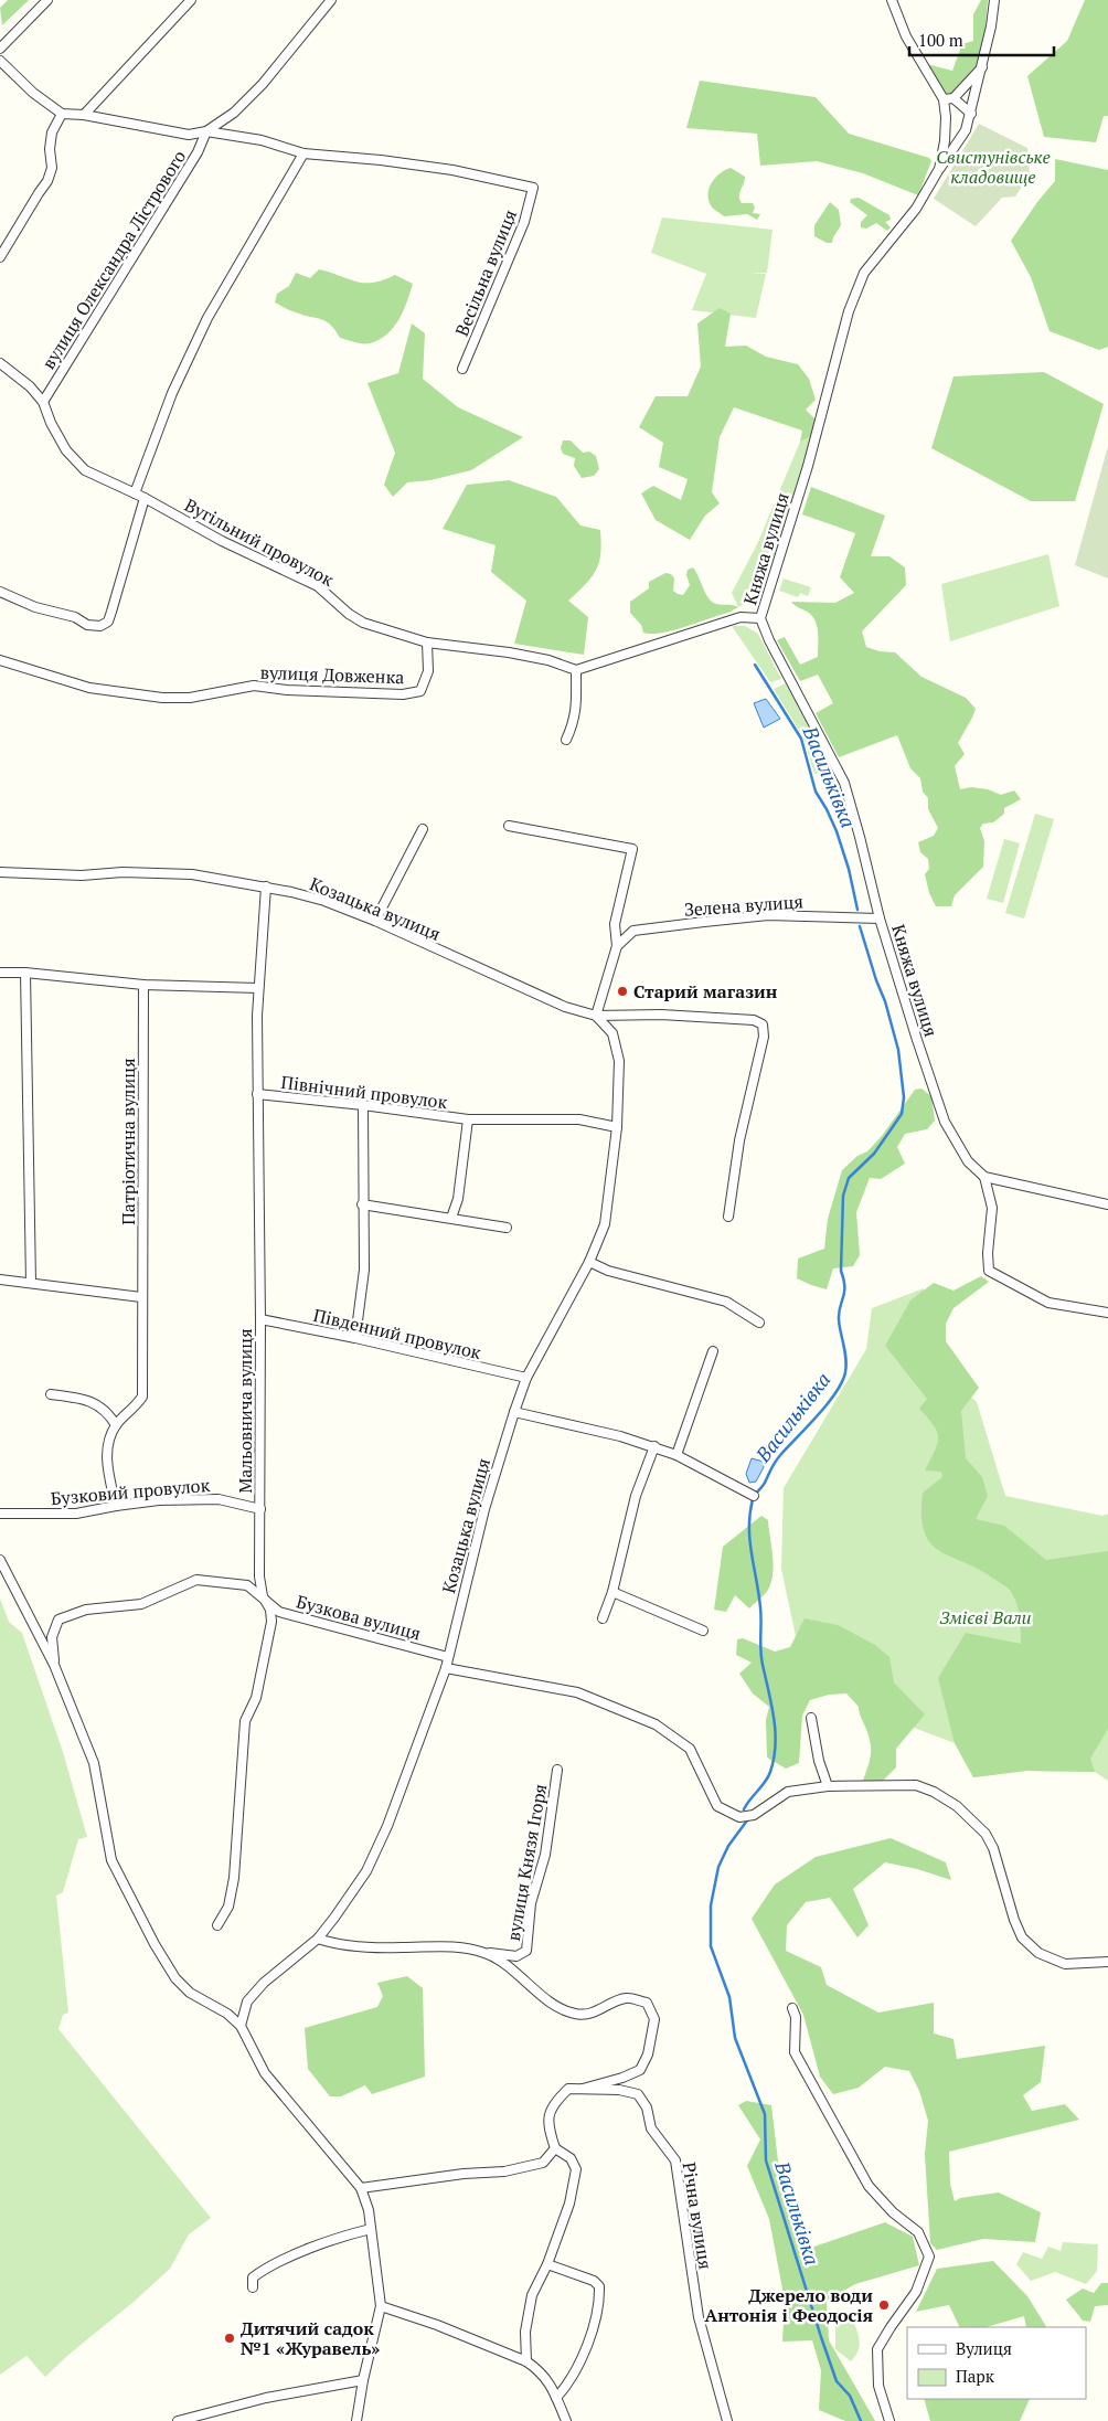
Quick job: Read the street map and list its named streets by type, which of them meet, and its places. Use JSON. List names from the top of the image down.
{
  "streets": {
    "street": [
      "вулиця Олександра Лістрового",
      "Весільна вулиця",
      "Вугільний провулок",
      "Княжа вулиця",
      "вулиця Довженка",
      "Зелена вулиця",
      "Козацька вулиця",
      "Північний провулок",
      "Патріотична вулиця",
      "Південний провулок",
      "Мальовнича вулиця",
      "Бузковий провулок",
      "Бузкова вулиця",
      "вулиця Князя Ігоря",
      "Річна вулиця"
    ]
  },
  "crossings": [
    ["вулиця Олександра Лістрового", "Весільна вулиця"],
    ["вулиця Олександра Лістрового", "Вугільний провулок"],
    ["Вугільний провулок", "вулиця Довженка"],
    ["Княжа вулиця", "Зелена вулиця"],
    ["Козацька вулиця", "Північний провулок"],
    ["Козацька вулиця", "Південний провулок"],
    ["Козацька вулиця", "Мальовнича вулиця"],
    ["Козацька вулиця", "Бузкова вулиця"],
    ["Північний провулок", "Мальовнича вулиця"],
    ["Південний провулок", "Мальовнича вулиця"],
    ["Мальовнича вулиця", "Бузковий провулок"],
    ["Мальовнича вулиця", "Бузкова вулиця"]
  ],
  "water": ["Васильківка"],
  "parks": ["Свистунівське кладовище", "Змієві Вали"],
  "places": ["Старий магазин", "Джерело води Антонія і Феодосія", "Дитячий садок №1 «Журавель»"],
  "legend": ["Вулиця", "Парк"],
  "scale_bar": "100 m"
}
